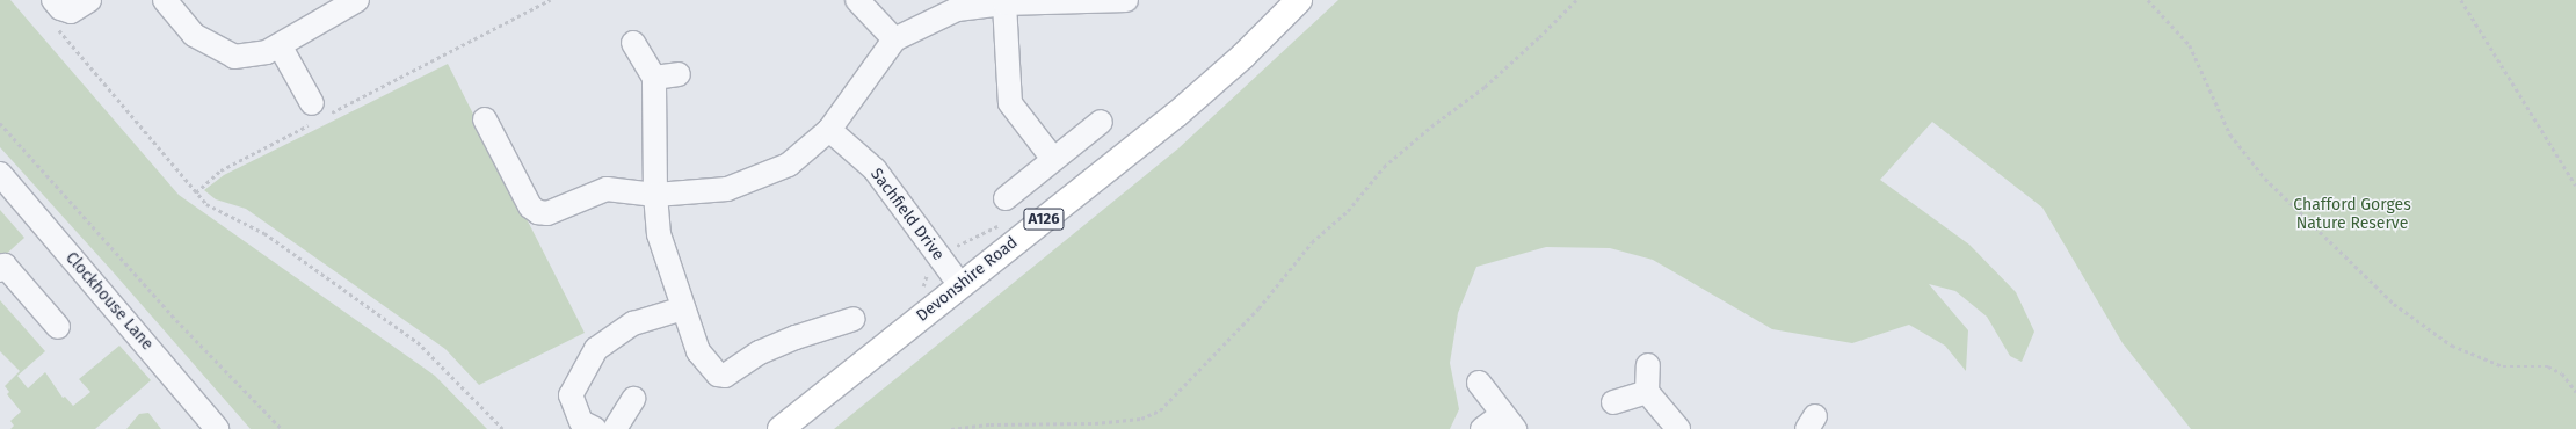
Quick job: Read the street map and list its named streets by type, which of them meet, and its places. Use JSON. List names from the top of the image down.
{
  "streets": {
    "main road": ["A126", "Devonshire Road"],
    "street": ["Sachfield Drive", "Clockhouse Lane"]
  },
  "crossings": [
    ["Sachfield Drive", "Devonshire Road"]
  ],
  "parks": ["Chafford Gorges Nature Reserve"]
}
